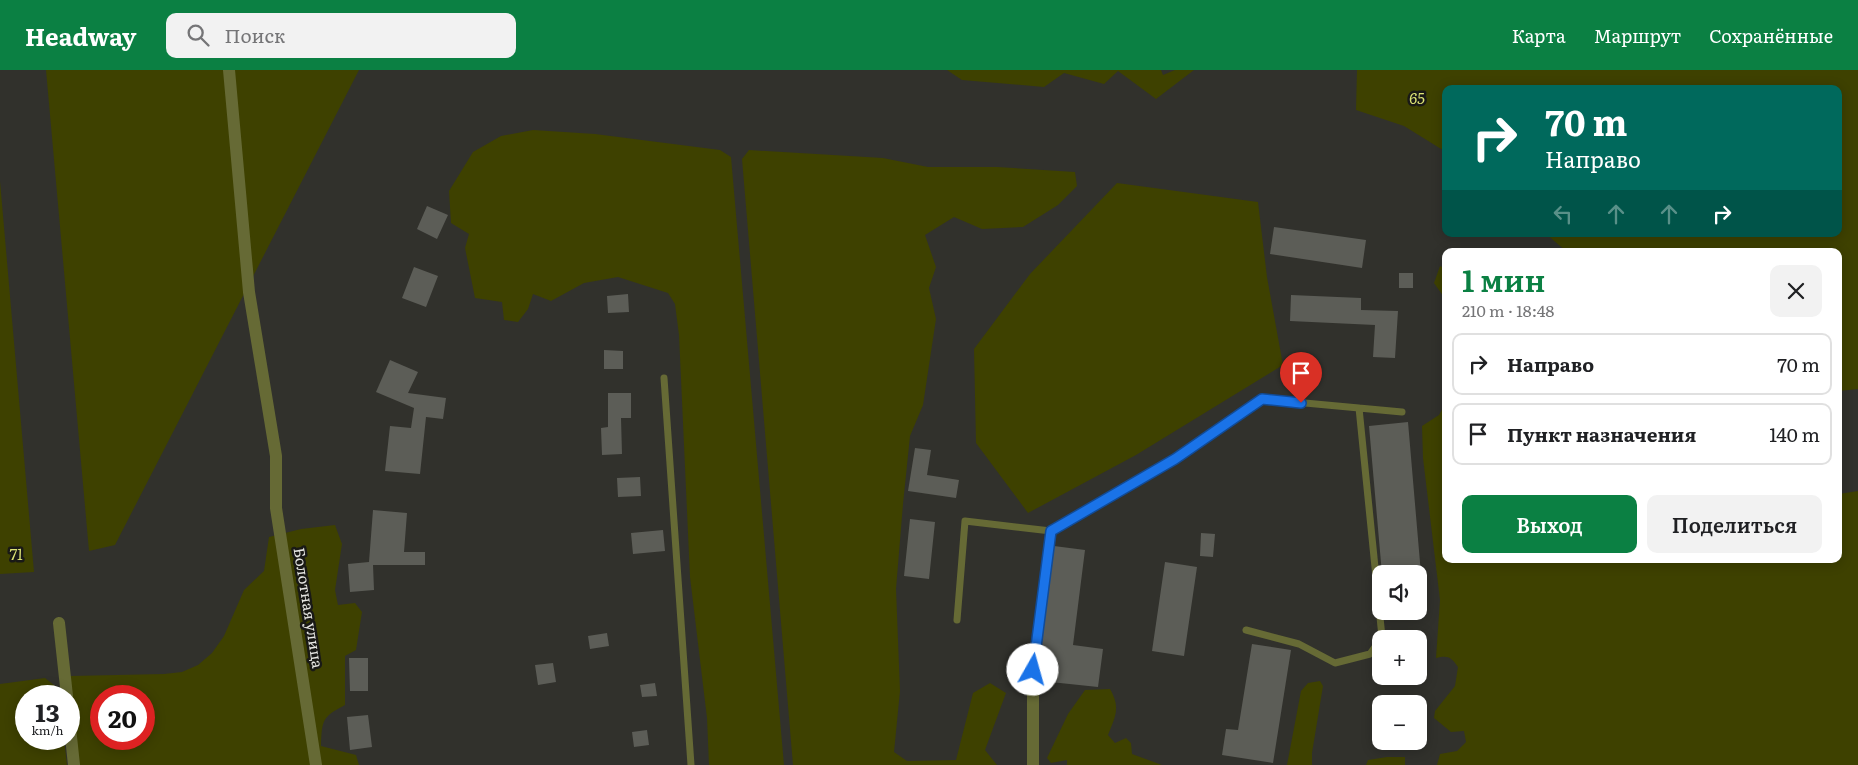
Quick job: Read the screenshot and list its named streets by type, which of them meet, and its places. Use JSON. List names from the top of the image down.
{
  "streets": {
    "street": ["Болотная улица"]
  },
  "parks": ["65", "71"],
  "page": {
    "header": "Headway",
    "search": "Поиск",
    "nav": ["Карта", "Маршрут", "Сохранённые"],
    "turn": ["70 m", "Направо"],
    "heading": ["1 мин", "210 m · 18:48"],
    "list": [
      {
        "name": "Направо",
        "value": "70 m"
      },
      {
        "name": "Пункт назначения",
        "value": "140 m"
      }
    ],
    "buttons": ["Выход", "Поделиться"],
    "map_buttons": ["+", "−"],
    "speed": "13 km/h",
    "limit": "20"
  }
}
